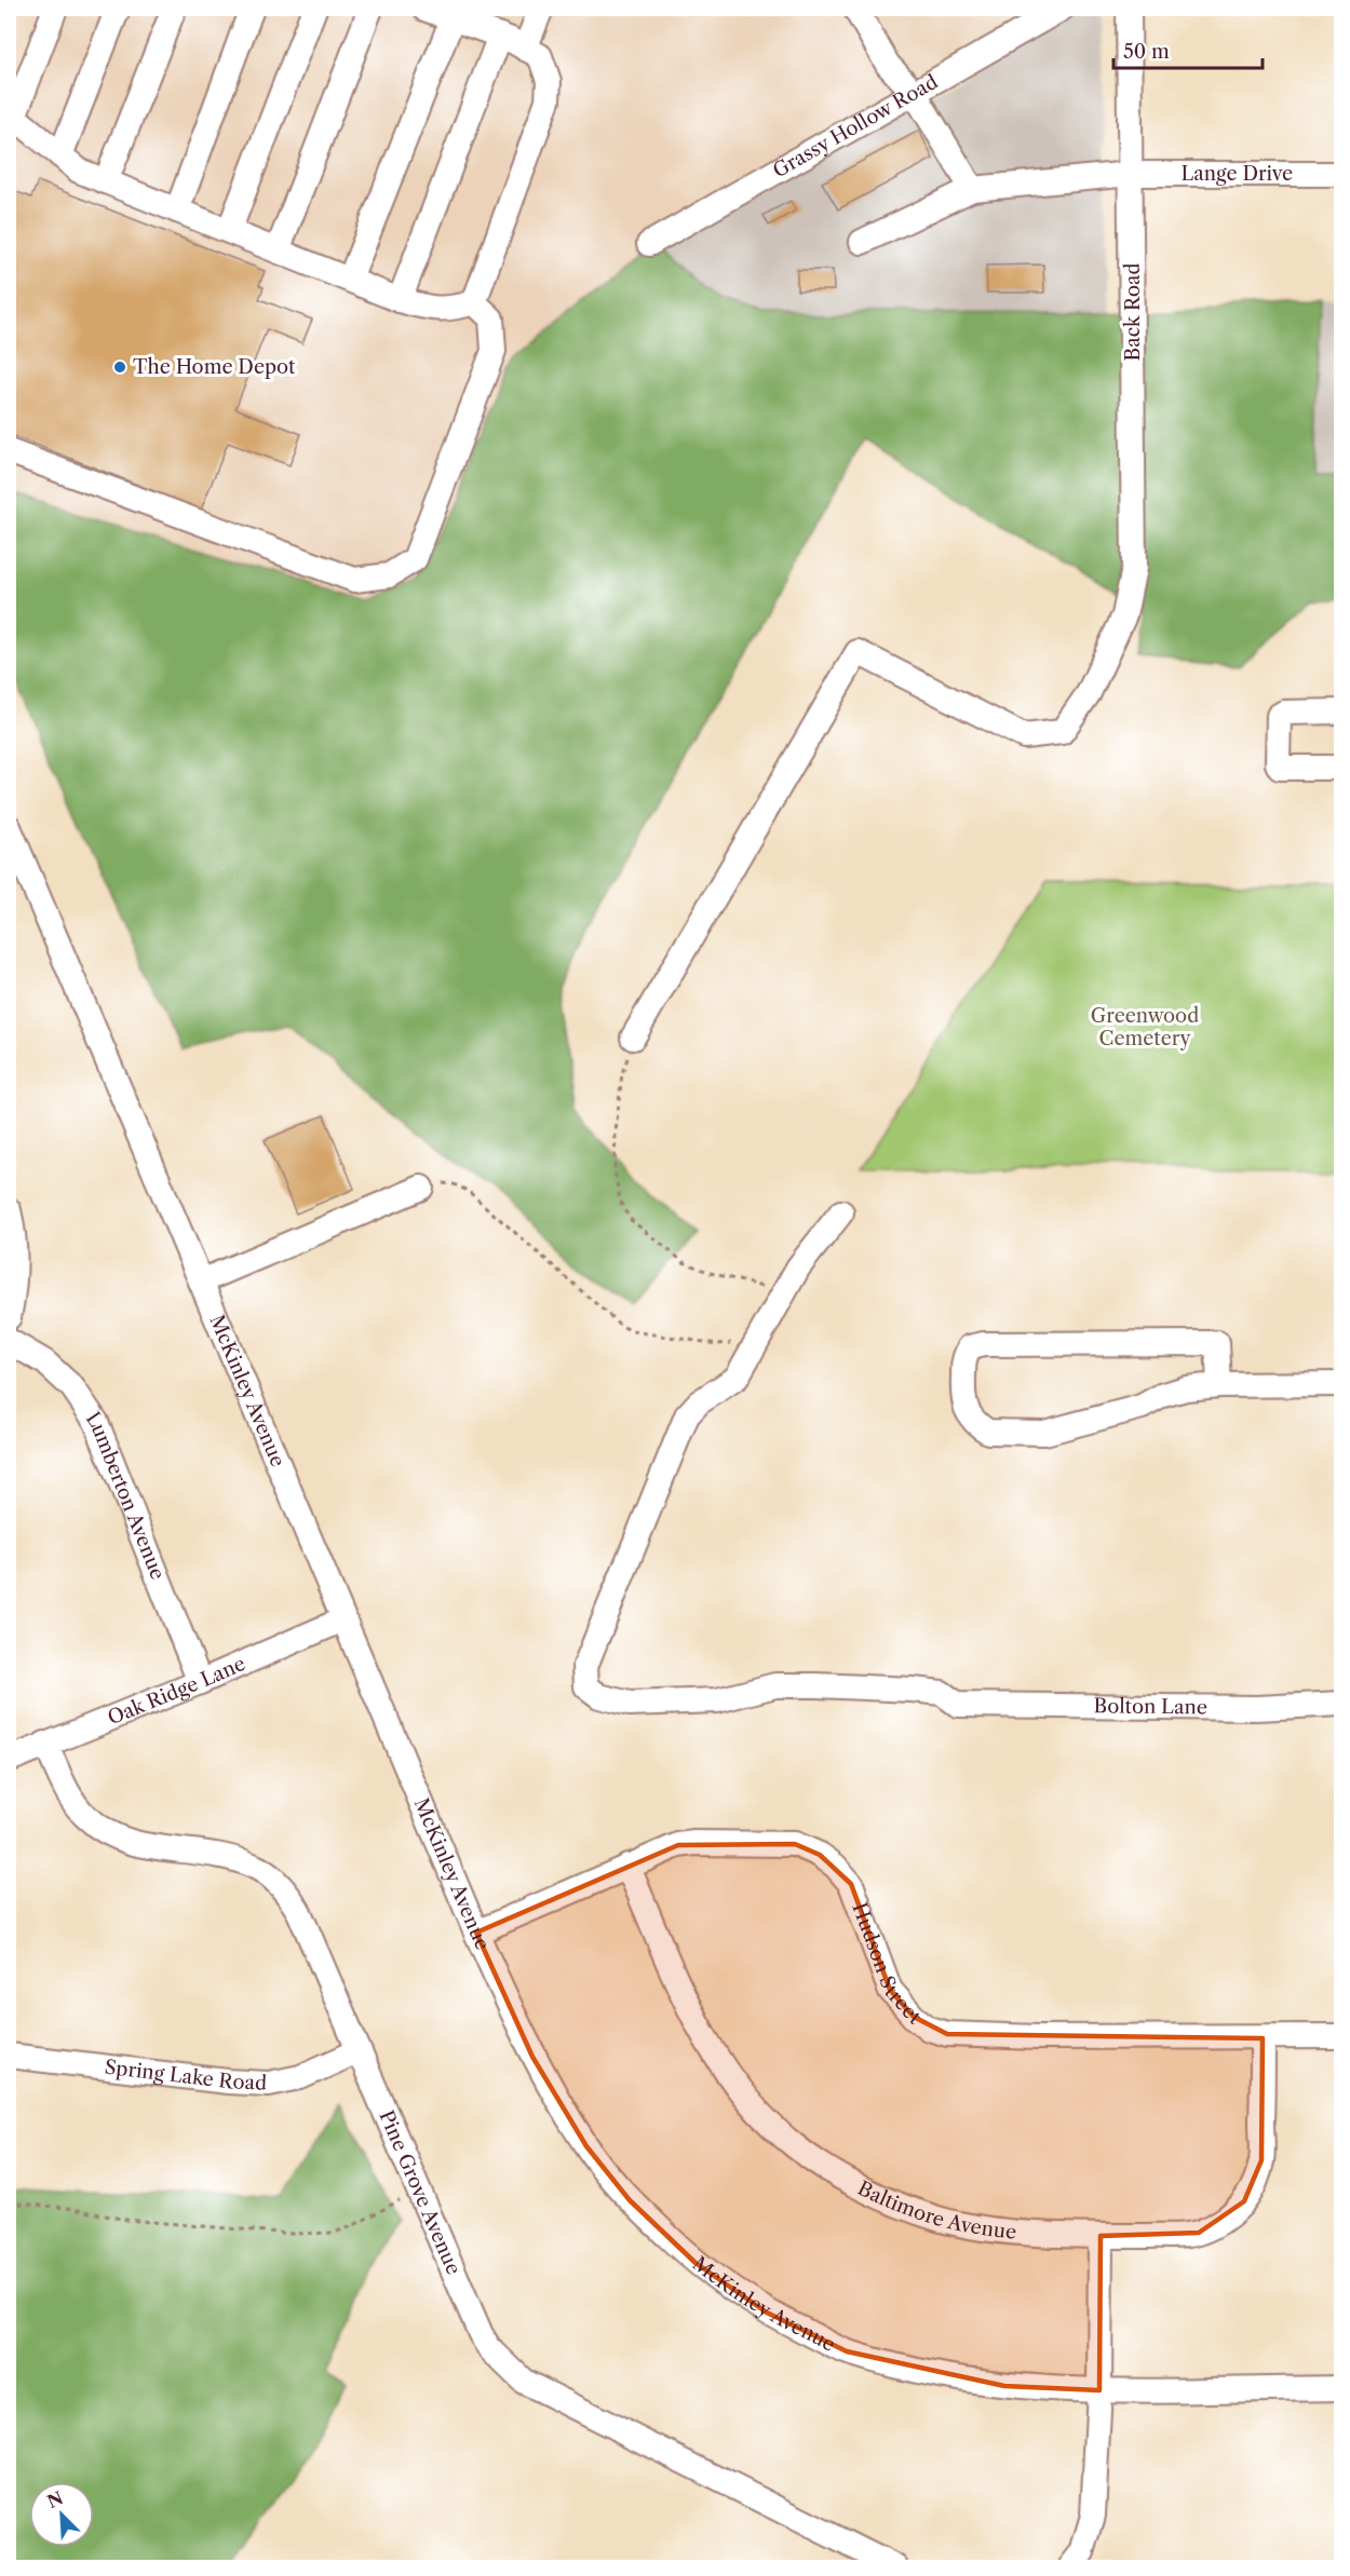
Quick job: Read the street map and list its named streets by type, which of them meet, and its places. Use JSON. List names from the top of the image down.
{
  "streets": {
    "street": [
      "Grassy Hollow Road",
      "Lange Drive",
      "Back Road",
      "McKinley Avenue",
      "Lumberton Avenue",
      "Oak Ridge Lane",
      "Bolton Lane",
      "Hudson Street",
      "Spring Lake Road",
      "Pine Grove Avenue",
      "Baltimore Avenue"
    ]
  },
  "crossings": [
    ["Lange Drive", "Back Road"],
    ["McKinley Avenue", "Oak Ridge Lane"],
    ["McKinley Avenue", "Hudson Street"],
    ["Lumberton Avenue", "Oak Ridge Lane"],
    ["Oak Ridge Lane", "Pine Grove Avenue"],
    ["Hudson Street", "Baltimore Avenue"],
    ["Spring Lake Road", "Pine Grove Avenue"]
  ],
  "parks": ["Greenwood Cemetery"],
  "places": ["The Home Depot"],
  "scale_bar": "50 m",
  "north": "top left"
}
